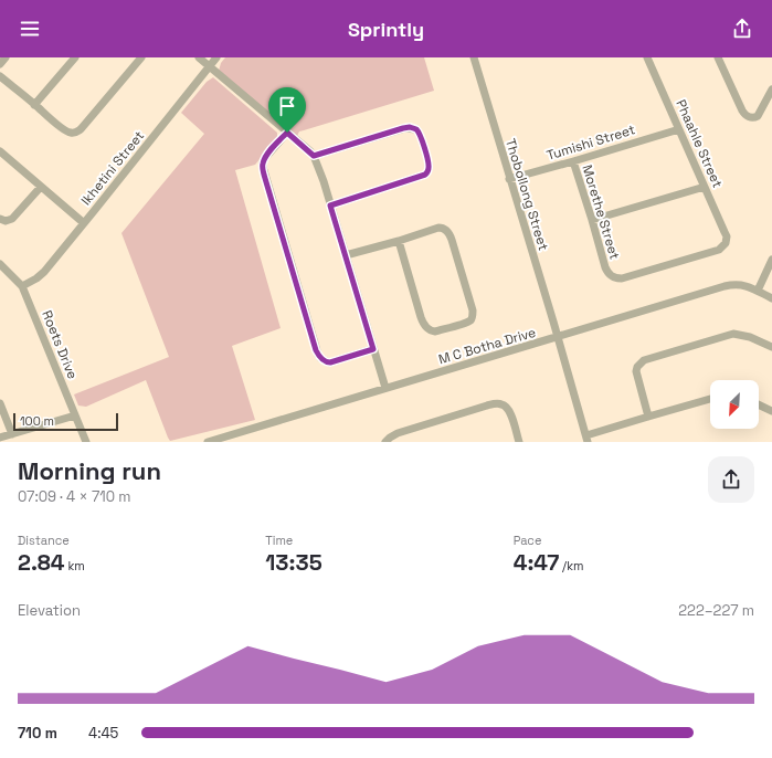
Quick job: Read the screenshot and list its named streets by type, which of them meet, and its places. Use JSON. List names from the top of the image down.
{
  "streets": {
    "street": [
      "Tumishi Street",
      "Phaahle Street",
      "Ikhetini Street",
      "Thobollong Street",
      "Morethe Street",
      "Roets Drive",
      "M C Botha Drive"
    ]
  },
  "crossings": [
    ["Tumishi Street", "Phaahle Street"],
    ["Tumishi Street", "Thobollong Street"],
    ["Tumishi Street", "Morethe Street"],
    ["Phaahle Street", "Morethe Street"],
    ["Ikhetini Street", "Roets Drive"],
    ["Thobollong Street", "M C Botha Drive"]
  ],
  "scale_bar": "100 m",
  "north": "bottom left",
  "page": {
    "header": "Sprintly",
    "scale": "100 m",
    "heading": ["Morning run", "07:09 · 4 × 710 m"],
    "stats": [
      ["Distance", "2.84 km"],
      ["Time", "13:35"],
      ["Pace", "4:47 /km"]
    ],
    "chart": ["Elevation", "222–227 m"],
    "list": [
      {
        "name": "710 m",
        "note": "4:45"
      }
    ]
  }
}
